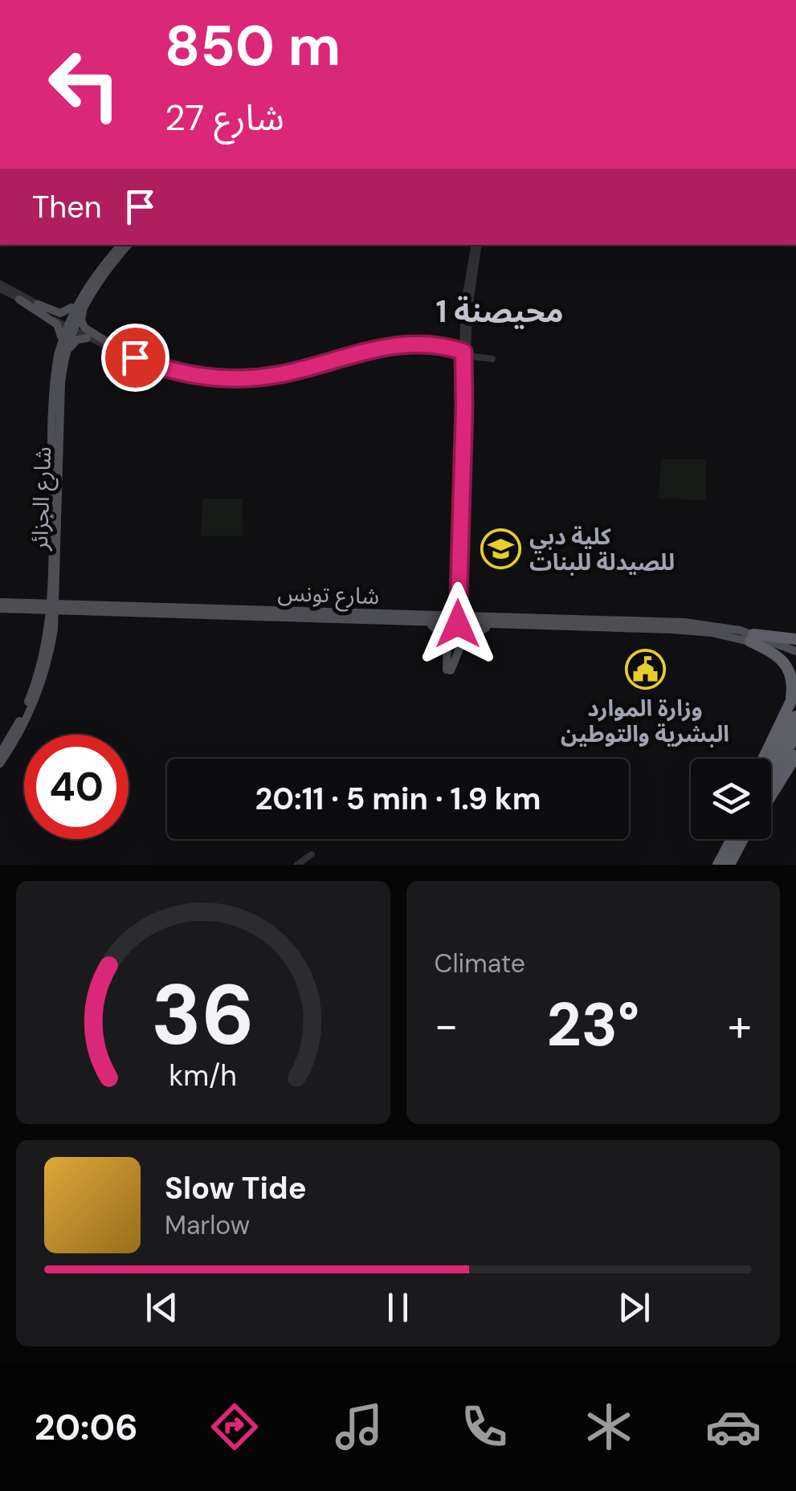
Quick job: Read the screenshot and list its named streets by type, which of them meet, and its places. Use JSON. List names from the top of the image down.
{
  "streets": {
    "main road": ["شارع الجزائر", "شارع تونس"]
  },
  "crossings": [
    ["شارع الجزائر", "شارع تونس"]
  ],
  "districts": ["محيصنة 1"],
  "places": {
    "school or university": ["كلية دبي للصيدلة للبنات"],
    "public building": ["وزارة الموارد البشرية والتوطين"]
  },
  "page": {
    "turn": ["850 m", "شارع 27"],
    "then": "Then",
    "limit": "40",
    "trip": "20:11 · 5 min · 1.9 km",
    "tile": "Climate",
    "heat": ["−", "23°", "+"],
    "song": ["Slow Tide", "Marlow"],
    "tabs": "20:06",
    "gauge": ["36", "km/h"]
  }
}
